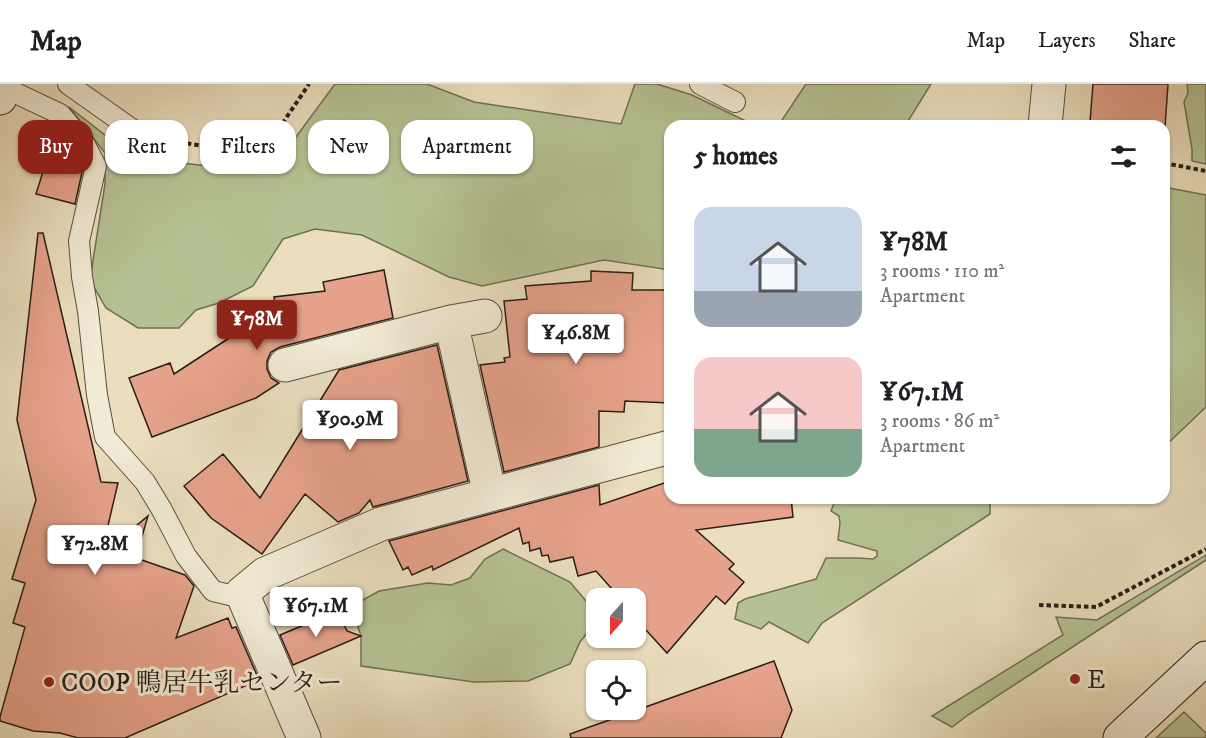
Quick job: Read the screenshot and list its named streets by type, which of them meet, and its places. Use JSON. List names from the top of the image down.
{
  "places": ["E", "COOP 鴨居牛乳センター"],
  "north": "bottom",
  "page": {
    "header": "Map",
    "nav": ["Map", "Layers", "Share"],
    "chip": [
      "Buy",
      "Rent",
      "Filters",
      "New",
      "Apartment"
    ],
    "heading": "5 homes",
    "list": [
      {
        "name": "¥78M",
        "note": "3 rooms · 110 m² · Apartment"
      },
      {
        "name": "¥67.1M",
        "note": "3 rooms · 86 m² · Apartment"
      }
    ],
    "price": [
      "¥78M",
      "¥46.8M",
      "¥90.9M",
      "¥72.8M",
      "¥67.1M"
    ]
  }
}
